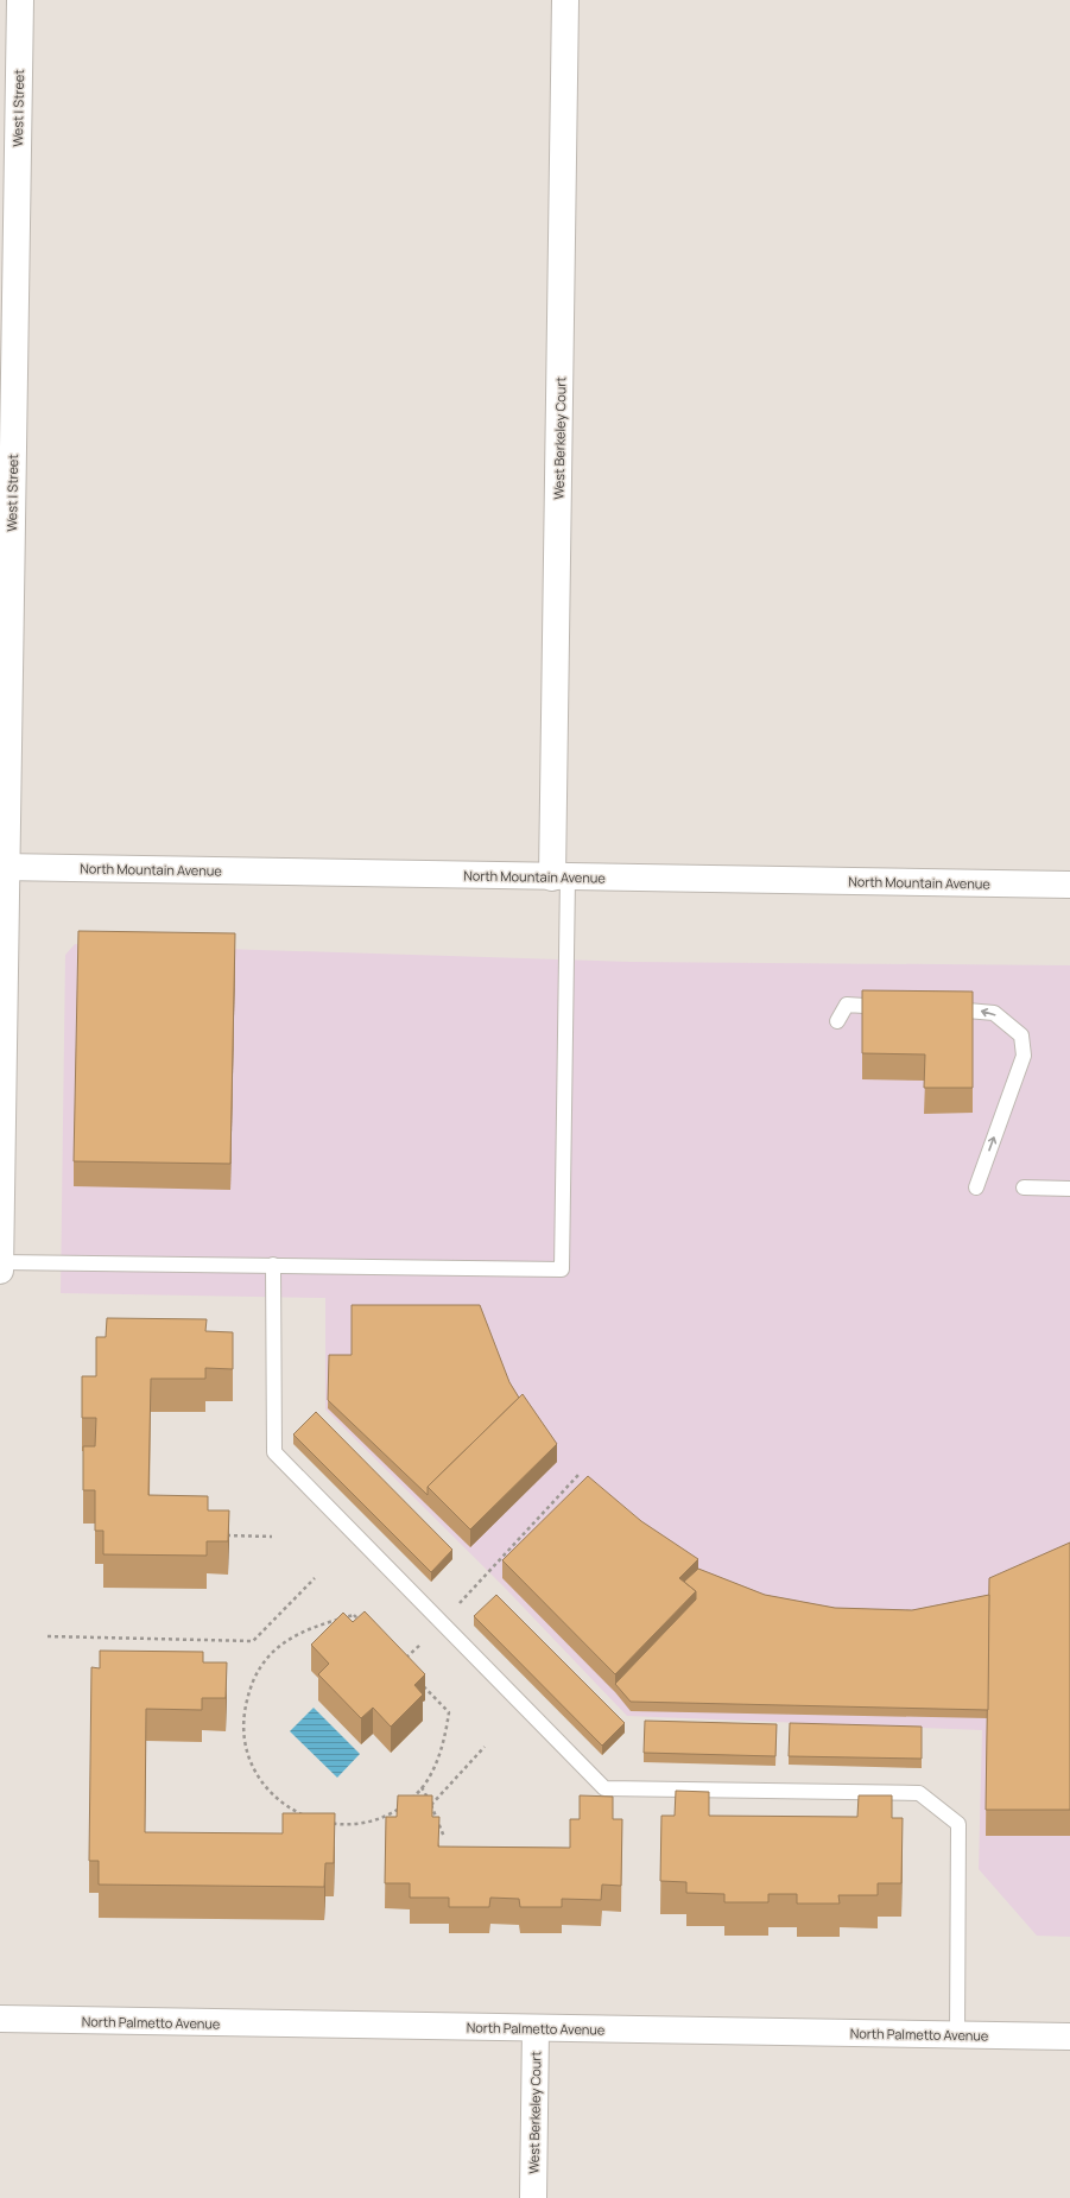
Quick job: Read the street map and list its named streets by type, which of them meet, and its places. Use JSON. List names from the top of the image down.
{
  "streets": {
    "street": [
      "West I Street",
      "West Berkeley Court",
      "North Mountain Avenue",
      "North Palmetto Avenue"
    ]
  },
  "crossings": [
    ["West I Street", "North Mountain Avenue"],
    ["West Berkeley Court", "North Mountain Avenue"],
    ["West Berkeley Court", "North Palmetto Avenue"]
  ]
}
